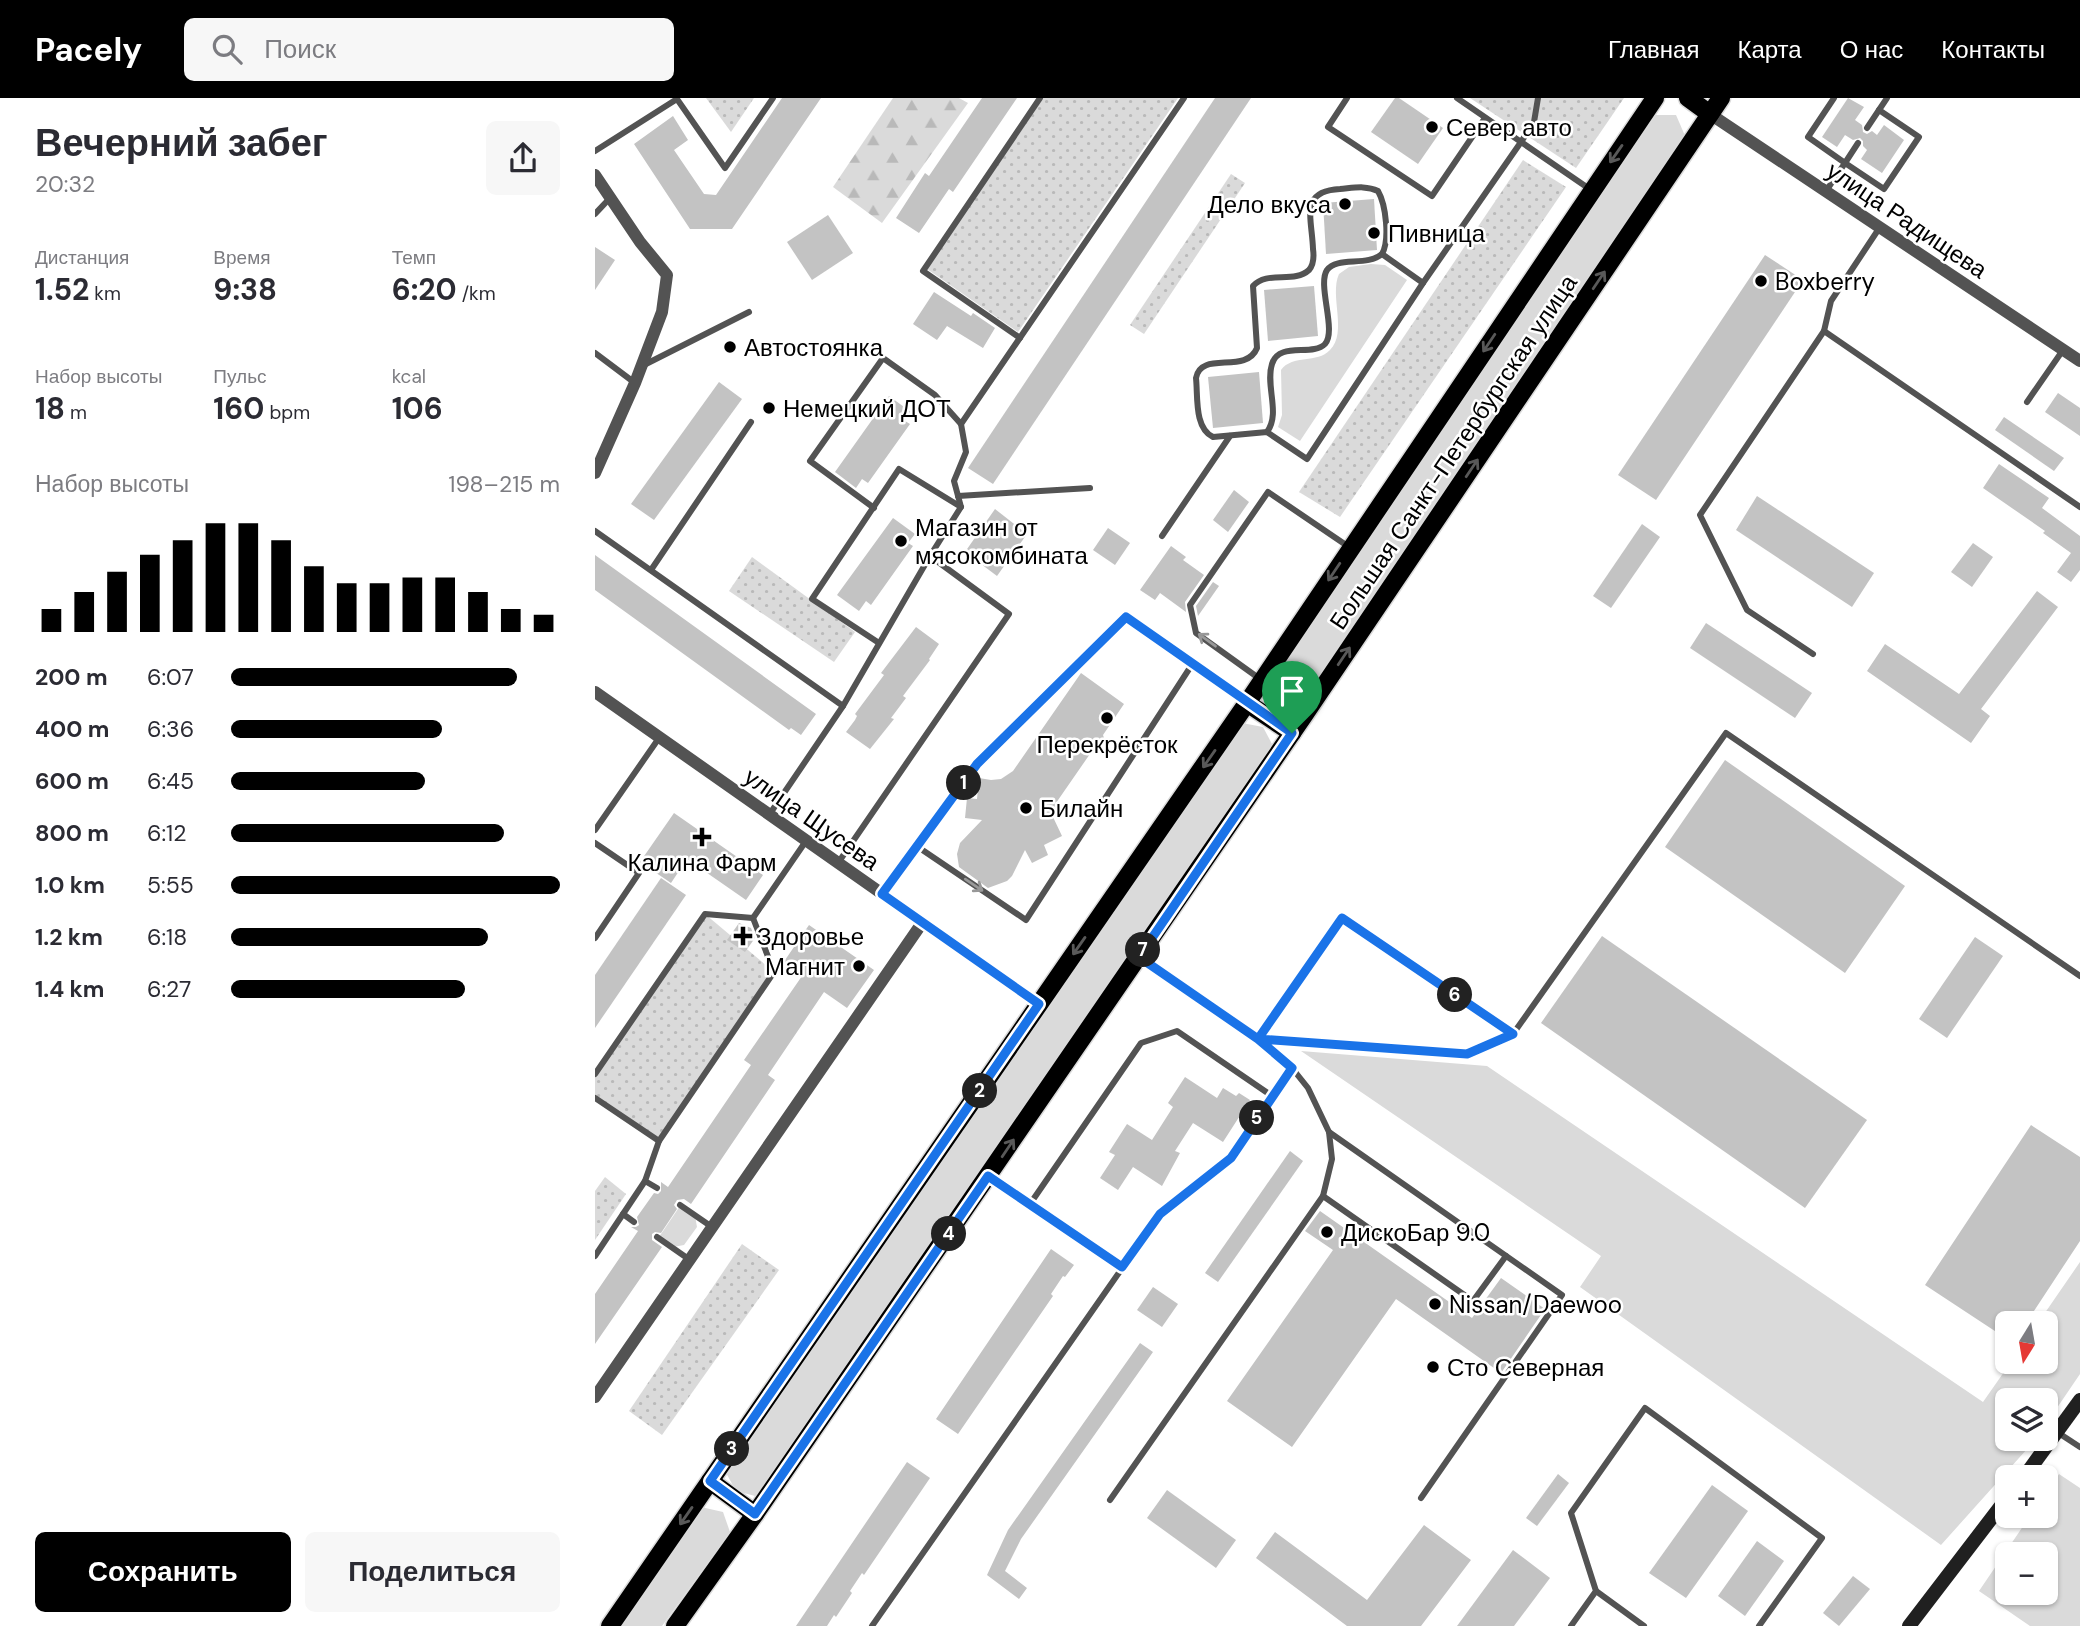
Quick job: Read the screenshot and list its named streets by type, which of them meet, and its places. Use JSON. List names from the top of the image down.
{
  "streets": {
    "main road": ["Большая Санкт-Петербургская улица"],
    "street": ["улица Радищева", "улица Щусева"]
  },
  "crossings": [
    ["улица Радищева", "Большая Санкт-Петербургская улица"],
    ["Большая Санкт-Петербургская улица", "улица Щусева"]
  ],
  "places": {
    "other": [
      "Север авто",
      "Дело вкуса",
      "Пивница",
      "Boxberry",
      "Автостоянка",
      "Немецкий ДОТ",
      "Магазин от мясокомбината",
      "Перекрёсток",
      "Билайн",
      "Магнит",
      "ДискоБар 9.0",
      "Nissan/Daewoo",
      "Сто Северная"
    ],
    "health": ["Калина Фарм", "Здоровье"]
  },
  "north": "bottom",
  "page": {
    "header": "Pacely",
    "search": "Поиск",
    "nav": [
      "Главная",
      "Карта",
      "О нас",
      "Контакты"
    ],
    "heading": ["Вечерний забег", "20:32"],
    "stats": [
      ["Дистанция", "1.52 km"],
      ["Время", "9:38"],
      ["Темп", "6:20 /km"],
      ["Набор высоты", "18 m"],
      ["Пульс", "160 bpm"],
      ["kcal", "106"]
    ],
    "chart": ["Набор высоты", "198–215 m"],
    "list": [
      {
        "name": "200 m",
        "note": "6:07"
      },
      {
        "name": "400 m",
        "note": "6:36"
      },
      {
        "name": "600 m",
        "note": "6:45"
      },
      {
        "name": "800 m",
        "note": "6:12"
      },
      {
        "name": "1.0 km",
        "note": "5:55"
      },
      {
        "name": "1.2 km",
        "note": "6:18"
      },
      {
        "name": "1.4 km",
        "note": "6:27"
      }
    ],
    "pins": [
      "1",
      "7",
      "6",
      "2",
      "5",
      "4",
      "3"
    ],
    "map_buttons": ["+", "−"],
    "buttons": ["Сохранить", "Поделиться"]
  }
}
